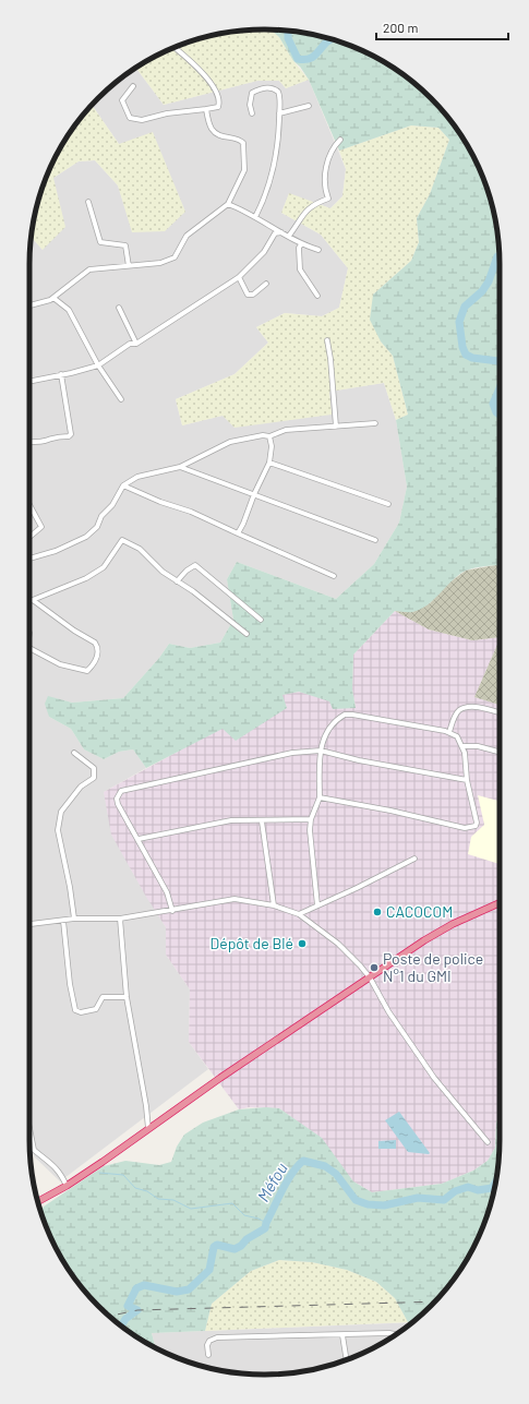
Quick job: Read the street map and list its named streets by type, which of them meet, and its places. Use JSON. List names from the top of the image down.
{
  "water": ["Méfou"],
  "places": ["CACOCOM", "Dépôt de Blé", "Poste de police N°1 du GMI"],
  "scale_bar": "200 m"
}
